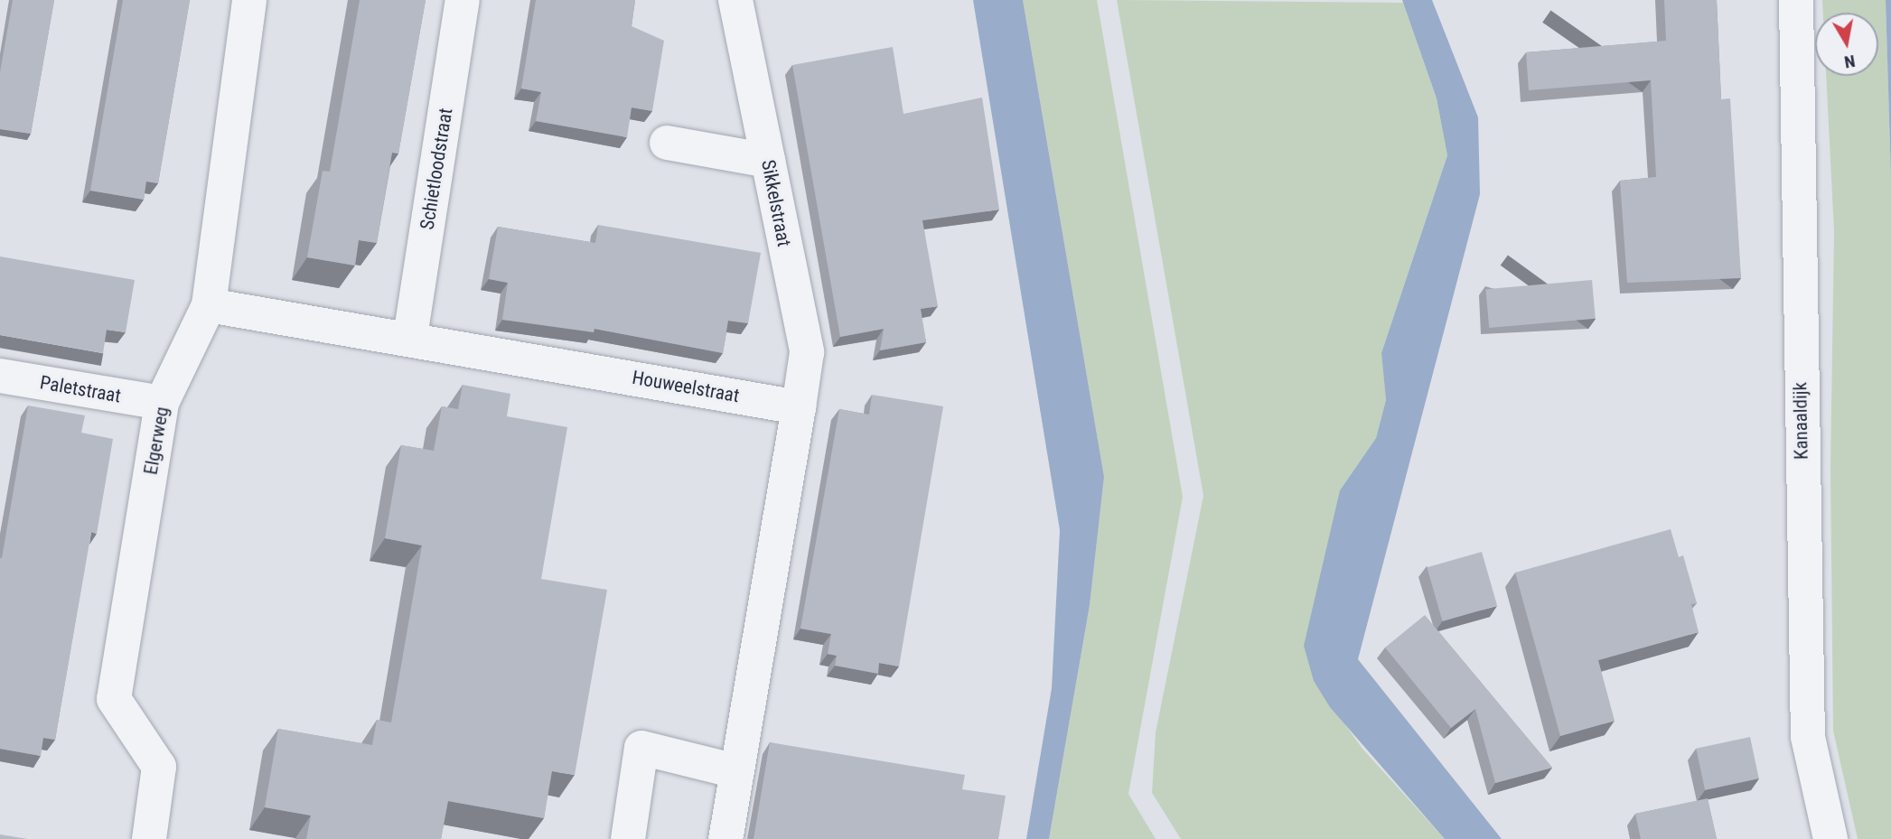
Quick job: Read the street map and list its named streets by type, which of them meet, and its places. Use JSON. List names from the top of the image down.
{
  "streets": {
    "street": [
      "Schietloodstraat",
      "Sikkelstraat",
      "Houweelstraat",
      "Paletstraat",
      "Kanaaldijk",
      "Elgerweg"
    ]
  },
  "crossings": [
    ["Schietloodstraat", "Houweelstraat"],
    ["Sikkelstraat", "Houweelstraat"],
    ["Houweelstraat", "Elgerweg"],
    ["Paletstraat", "Elgerweg"]
  ],
  "north": "bottom"
}
